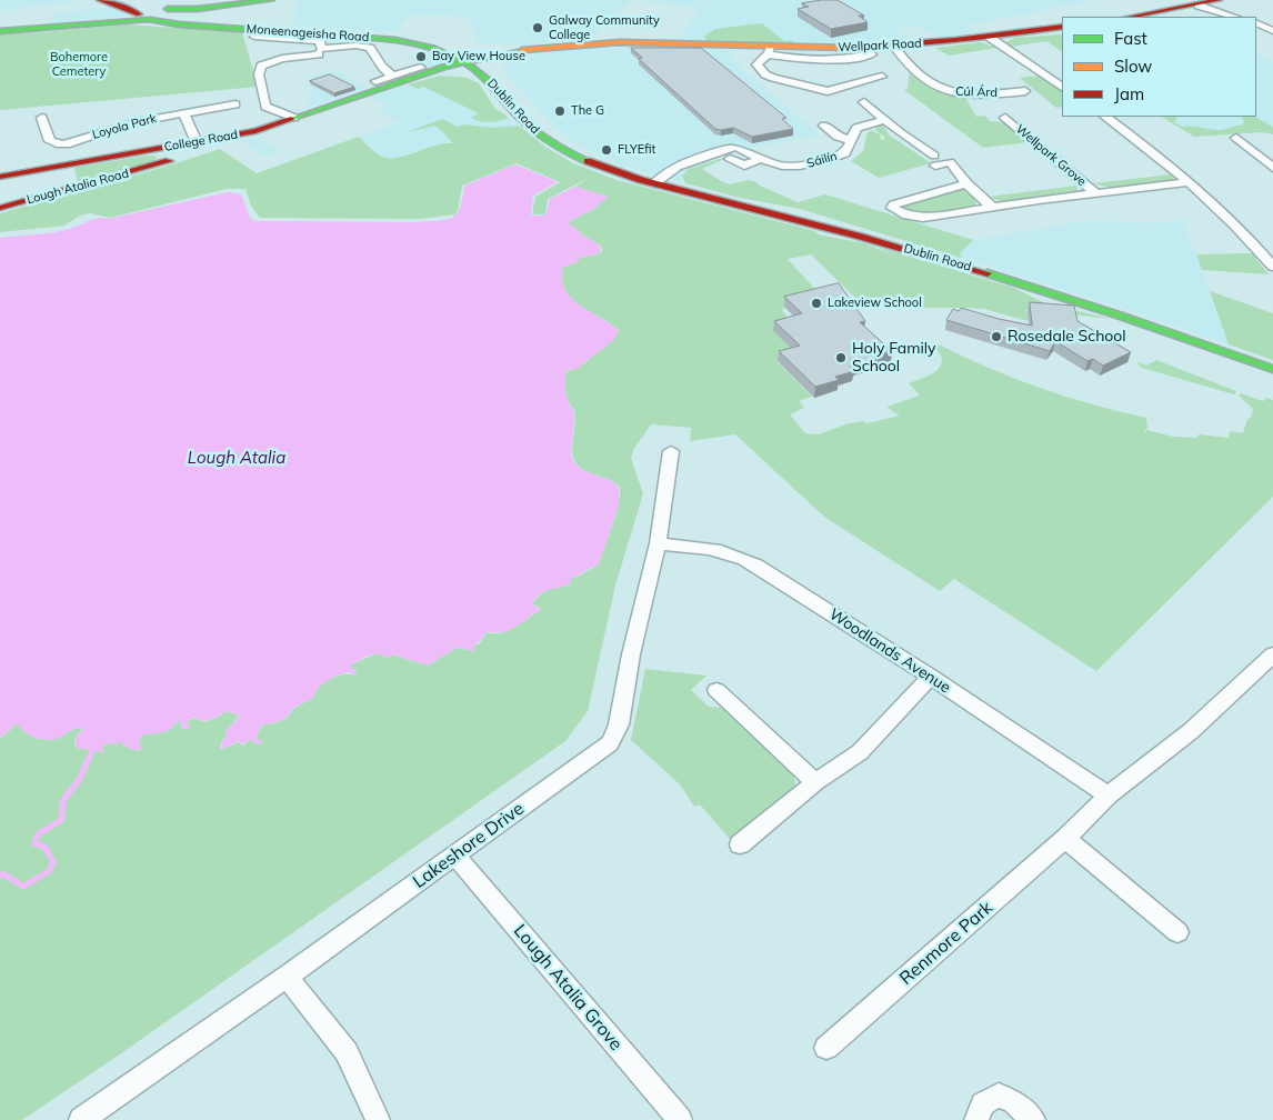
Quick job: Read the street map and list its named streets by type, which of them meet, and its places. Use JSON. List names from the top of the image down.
{
  "streets": {
    "main road": [
      "Moneenageisha Road",
      "Wellpark Road",
      "Dublin Road",
      "College Road",
      "Lough Atalia Road"
    ],
    "street": [
      "Cúl Árd",
      "Loyola Park",
      "Wellpark Grove",
      "Sáilín",
      "Woodlands Avenue",
      "Lakeshore Drive",
      "Renmore Park",
      "Lough Atalia Grove"
    ]
  },
  "crossings": [
    ["Moneenageisha Road", "Wellpark Road"],
    ["Moneenageisha Road", "Dublin Road"],
    ["Moneenageisha Road", "College Road"],
    ["Wellpark Road", "Cúl Árd"],
    ["Wellpark Road", "Dublin Road"],
    ["Wellpark Road", "College Road"],
    ["Dublin Road", "College Road"],
    ["College Road", "Lough Atalia Road"],
    ["Woodlands Avenue", "Lakeshore Drive"],
    ["Woodlands Avenue", "Renmore Park"],
    ["Lakeshore Drive", "Lough Atalia Grove"]
  ],
  "water": ["Lough Atalia"],
  "parks": ["Bohemore Cemetery"],
  "places": [
    "Galway Community College",
    "Bay View House",
    "The G",
    "FLYEfit",
    "Lakeview School",
    "Rosedale School",
    "Holy Family School"
  ],
  "legend": ["Fast", "Slow", "Jam"]
}
